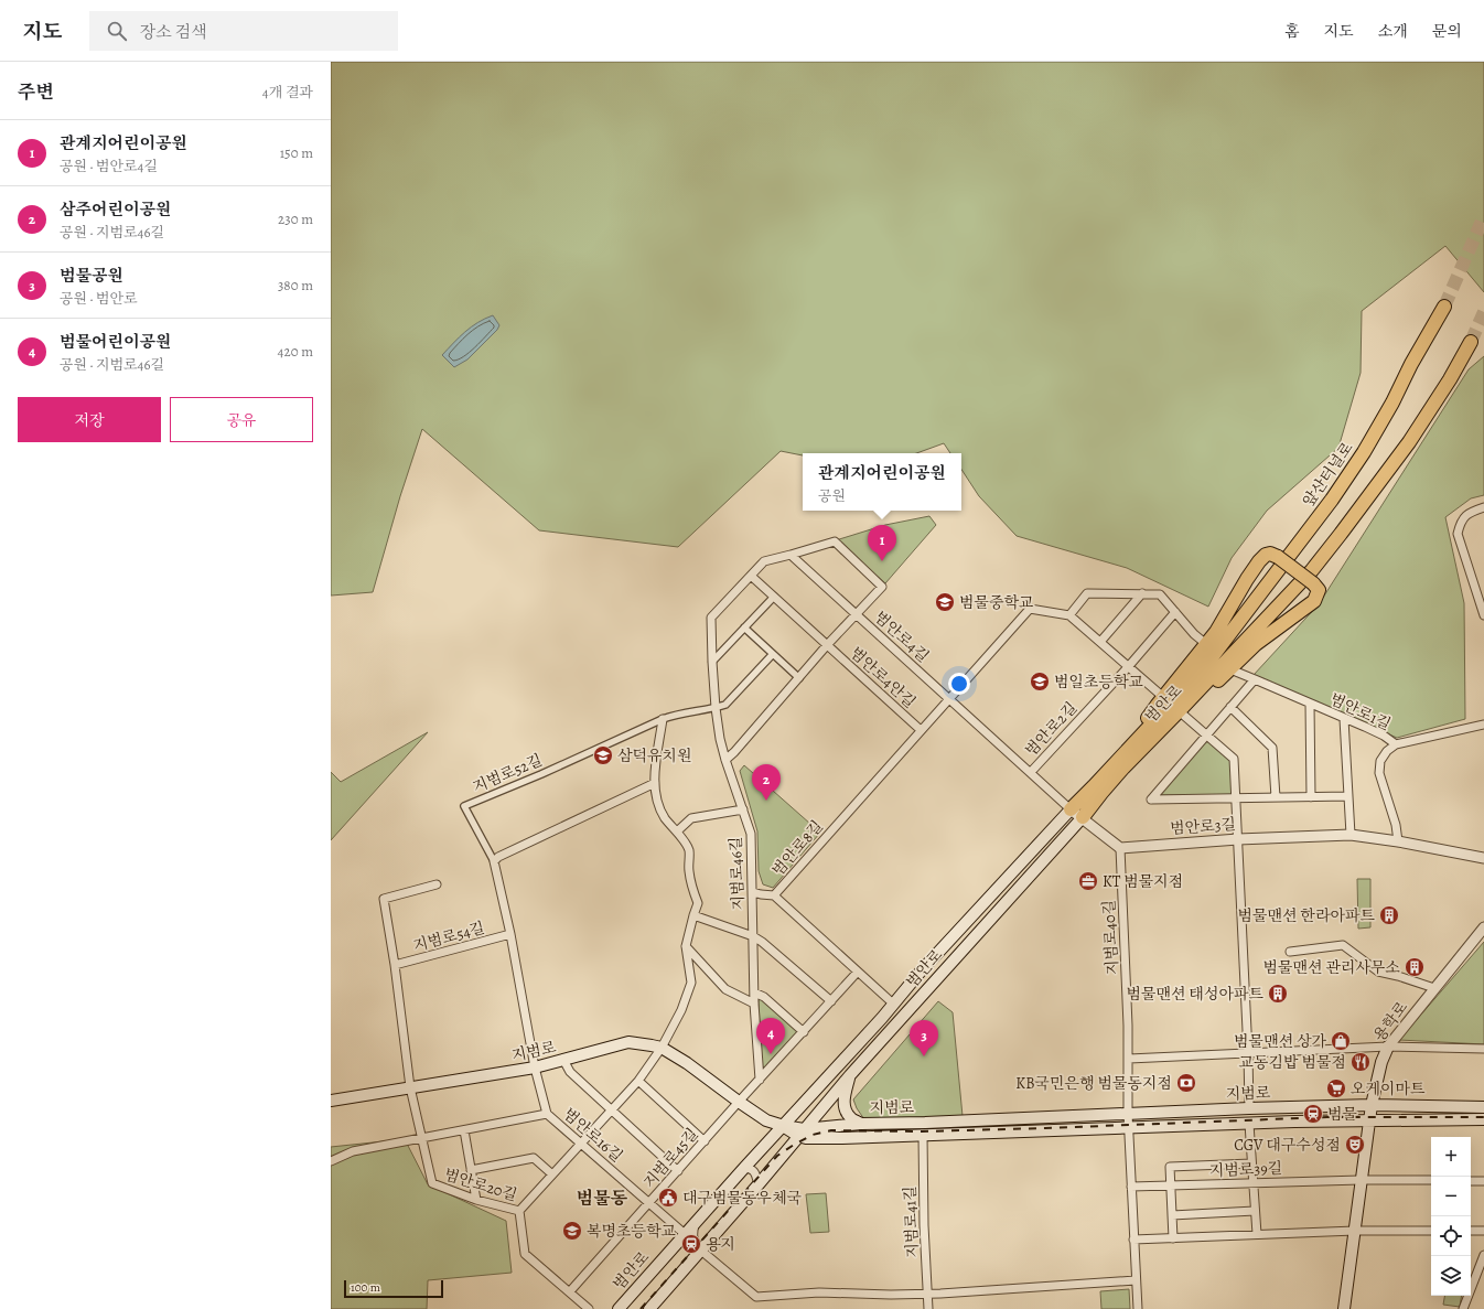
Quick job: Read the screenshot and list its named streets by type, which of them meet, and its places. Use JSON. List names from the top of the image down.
{
  "streets": {
    "highway": ["앞산터널로", "범안로"],
    "main road": ["용학로", "지범로"],
    "street": [
      "범안로4길",
      "범안로4안길",
      "범안로1길",
      "범안로2길",
      "지범로52길",
      "범안로3길",
      "범안로8길",
      "지범로46길",
      "지범로54길",
      "지범로40길",
      "범안로16길",
      "지범로45길",
      "지범로39길",
      "범안로20길",
      "지범로41길"
    ]
  },
  "crossings": [
    ["앞산터널로", "범안로"],
    ["앞산터널로", "범안로1길"],
    ["범안로4길", "범안로4안길"],
    ["범안로4길", "범안로"],
    ["범안로4길", "범안로2길"],
    ["범안로4길", "범안로8길"],
    ["범안로4안길", "범안로8길"],
    ["범안로4안길", "지범로46길"],
    ["범안로", "범안로1길"],
    ["범안로", "범안로8길"],
    ["범안로", "지범로"],
    ["범안로", "범안로16길"],
    ["지범로52길", "지범로46길"],
    ["지범로52길", "지범로54길"],
    ["지범로52길", "지범로"],
    ["지범로52길", "범안로16길"],
    ["범안로3길", "지범로40길"],
    ["용학로", "지범로"],
    ["용학로", "지범로39길"],
    ["지범로", "지범로45길"],
    ["범안로16길", "지범로45길"],
    ["범안로16길", "범안로20길"],
    ["지범로45길", "범안로20길"]
  ],
  "districts": ["범물동"],
  "places": {
    "school or university": [
      "범물중학교",
      "범일초등학교",
      "삼덕유치원",
      "복명초등학교"
    ],
    "office": ["KT 범물지점"],
    "building": ["범물맨션 한라아파트", "범물맨션 관리사무소", "범물맨션 태성아파트"],
    "shop": ["범물맨션 상가"],
    "restaurant": ["교동김밥 범물점"],
    "bank": ["KB국민은행 범물동지점"],
    "supermarket": ["오케이마트"],
    "station": ["범물", "용지"],
    "theatre": ["CGV 대구수성점"],
    "public building": ["대구범물동우체국"]
  },
  "scale_bar": "100 m",
  "page": {
    "header": "지도",
    "search": "장소 검색",
    "nav": [
      "홈",
      "지도",
      "소개",
      "문의"
    ],
    "heading": ["주변", "4개 결과"],
    "list": [
      {
        "mark": "1",
        "name": "관계지어린이공원",
        "note": "공원 · 범안로4길",
        "value": "150 m"
      },
      {
        "mark": "2",
        "name": "삼주어린이공원",
        "note": "공원 · 지범로46길",
        "value": "230 m"
      },
      {
        "mark": "3",
        "name": "범물공원",
        "note": "공원 · 범안로",
        "value": "380 m"
      },
      {
        "mark": "4",
        "name": "범물어린이공원",
        "note": "공원 · 지범로46길",
        "value": "420 m"
      }
    ],
    "buttons": ["저장", "공유"],
    "popup": ["관계지어린이공원", "공원"],
    "pins": [
      "1",
      "2",
      "4",
      "3"
    ],
    "map_buttons": ["+", "−"],
    "scale": "100 m"
  }
}
